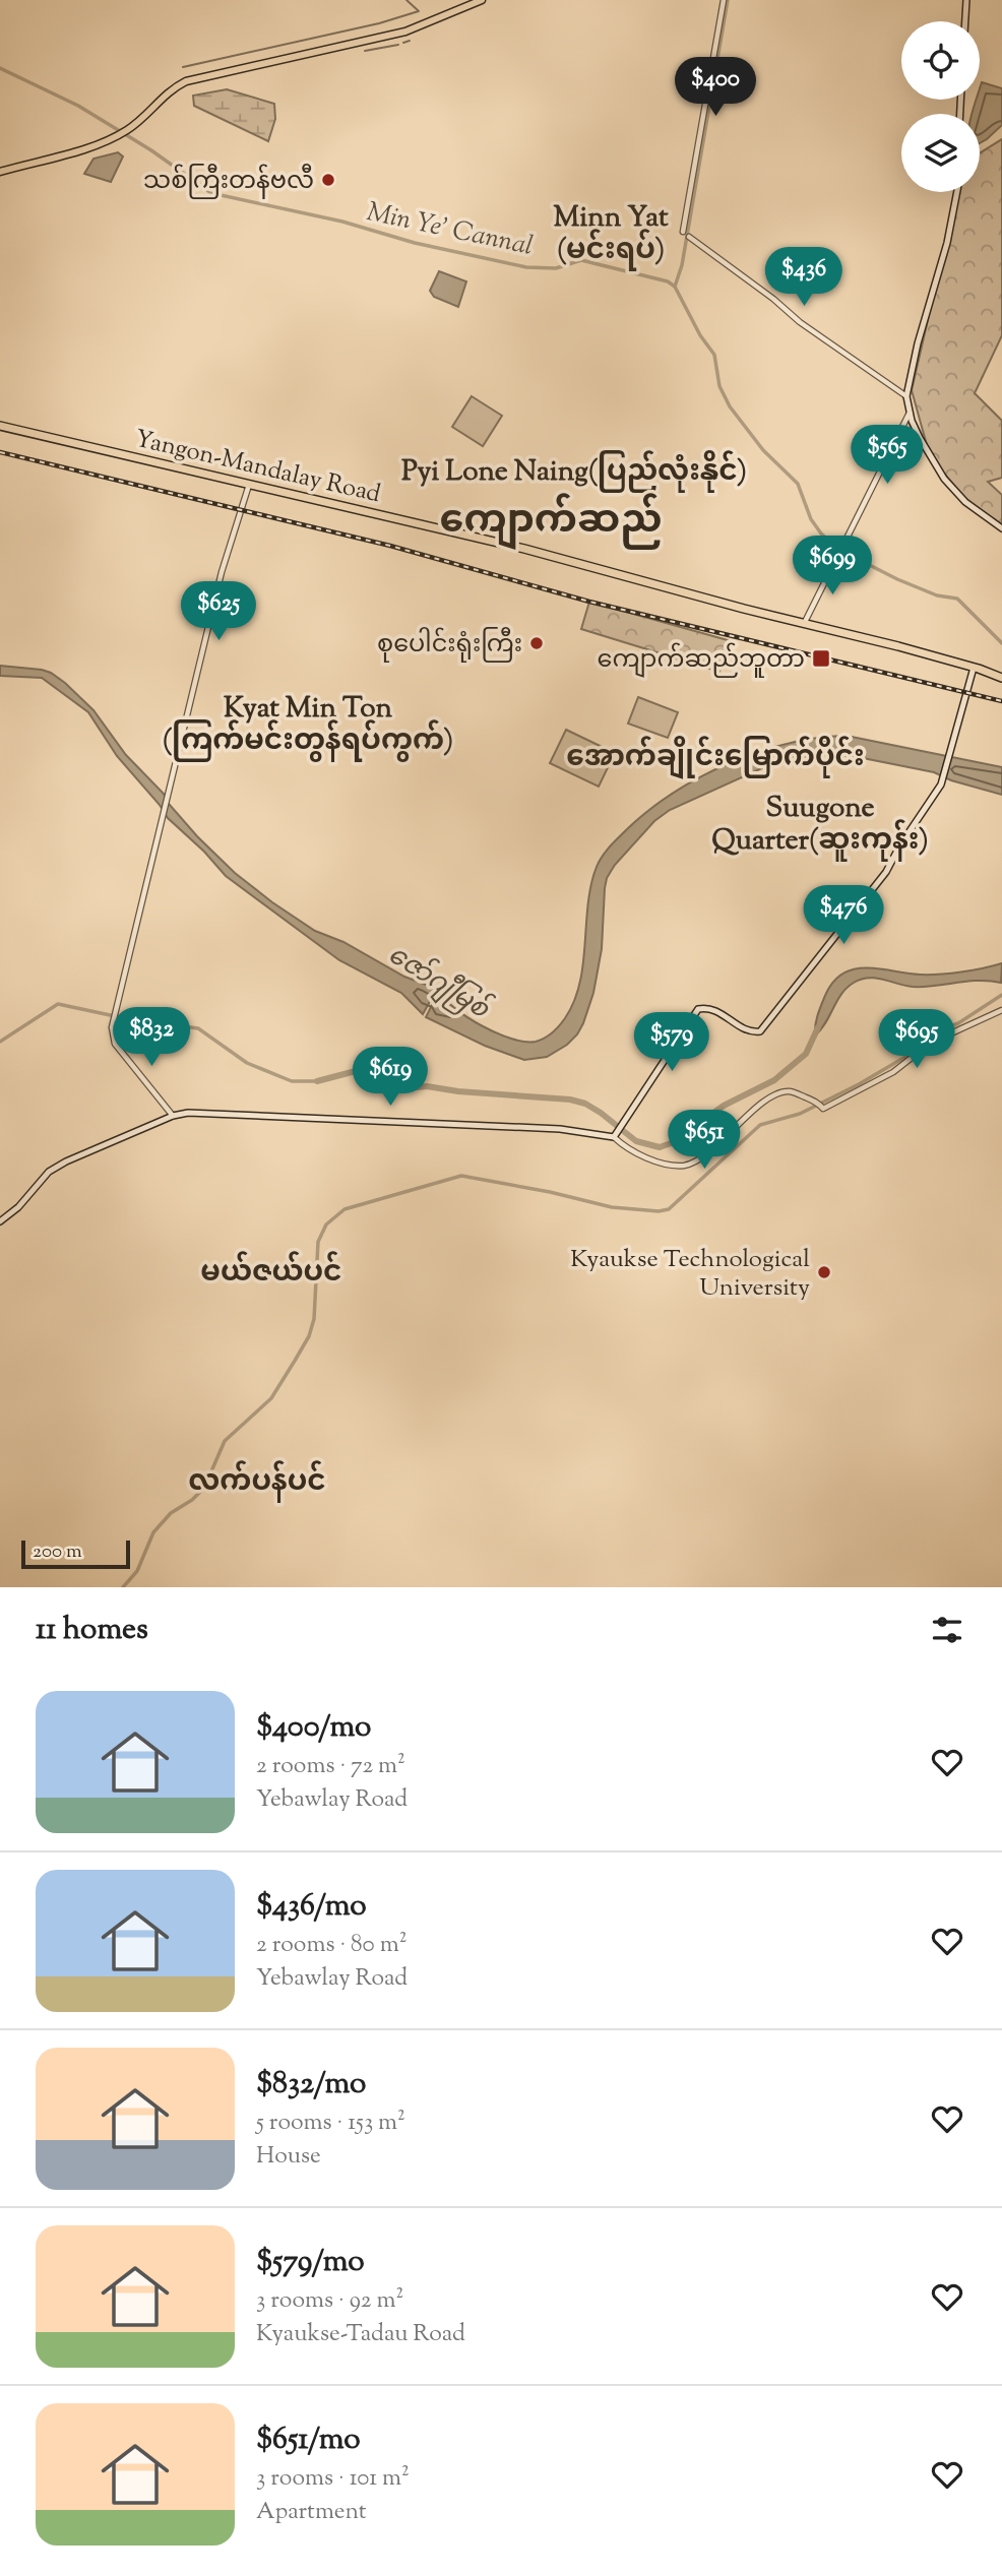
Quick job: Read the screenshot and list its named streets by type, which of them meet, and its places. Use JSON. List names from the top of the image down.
{
  "streets": {
    "highway": ["Yangon-Mandalay Road"]
  },
  "districts": [
    "Minn Yat (မင်းရပ်)",
    "Pyi Lone Naing(ပြည်လုံးနိုင်)",
    "ကျောက်ဆည်",
    "Kyat Min Ton (ကြက်မင်းတွန်ရပ်ကွက်)",
    "အောက်ချိုင်းမြောက်ပိုင်း",
    "Suugone Quarter(ဆူးကုန်း)",
    "မယ်ဇယ်ပင်",
    "လက်ပန်ပင်"
  ],
  "water": ["Min Ye' Cannal", "ဇော်ဂျီမြစ်"],
  "places": {
    "other": ["သစ်ကြီးတန်ဗလီ", "စုပေါင်းရုံးကြီး", "Kyaukse Technological University"],
    "transit": ["ကျောက်ဆည်ဘူတာ"]
  },
  "scale_bar": "200 m",
  "page": {
    "price": [
      "$400",
      "$436",
      "$565",
      "$699",
      "$625",
      "$476",
      "$832",
      "$695",
      "$579",
      "$619",
      "$651"
    ],
    "scale": "200 m",
    "heading": "11 homes",
    "list": [
      {
        "name": "$400/mo",
        "note": "2 rooms · 72 m² · Yebawlay Road"
      },
      {
        "name": "$436/mo",
        "note": "2 rooms · 80 m² · Yebawlay Road"
      },
      {
        "name": "$832/mo",
        "note": "5 rooms · 153 m² · House"
      },
      {
        "name": "$579/mo",
        "note": "3 rooms · 92 m² · Kyaukse-Tadau Road"
      },
      {
        "name": "$651/mo",
        "note": "3 rooms · 101 m² · Apartment"
      }
    ]
  }
}
